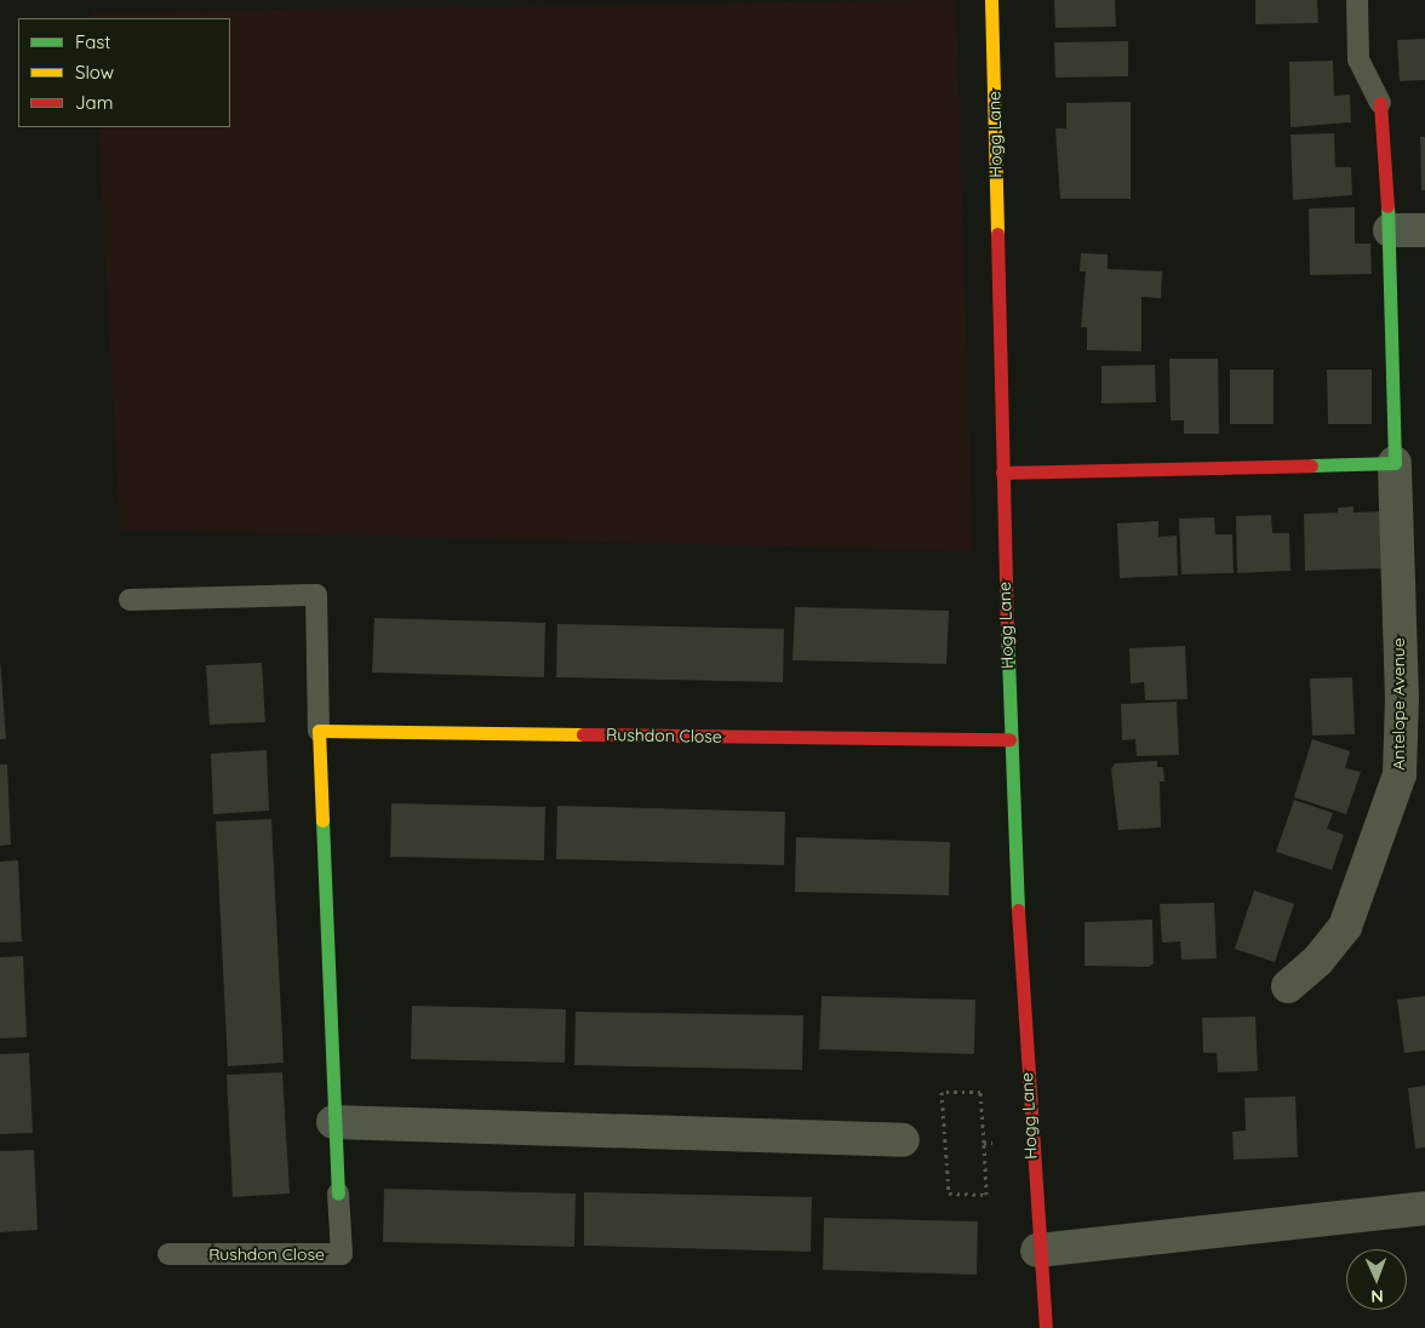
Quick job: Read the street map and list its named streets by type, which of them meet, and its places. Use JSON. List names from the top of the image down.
{
  "streets": {
    "street": ["Hogg Lane", "Antelope Avenue", "Rushdon Close"]
  },
  "crossings": [
    ["Hogg Lane", "Rushdon Close"]
  ],
  "legend": ["Fast", "Slow", "Jam"],
  "north": "bottom"
}
